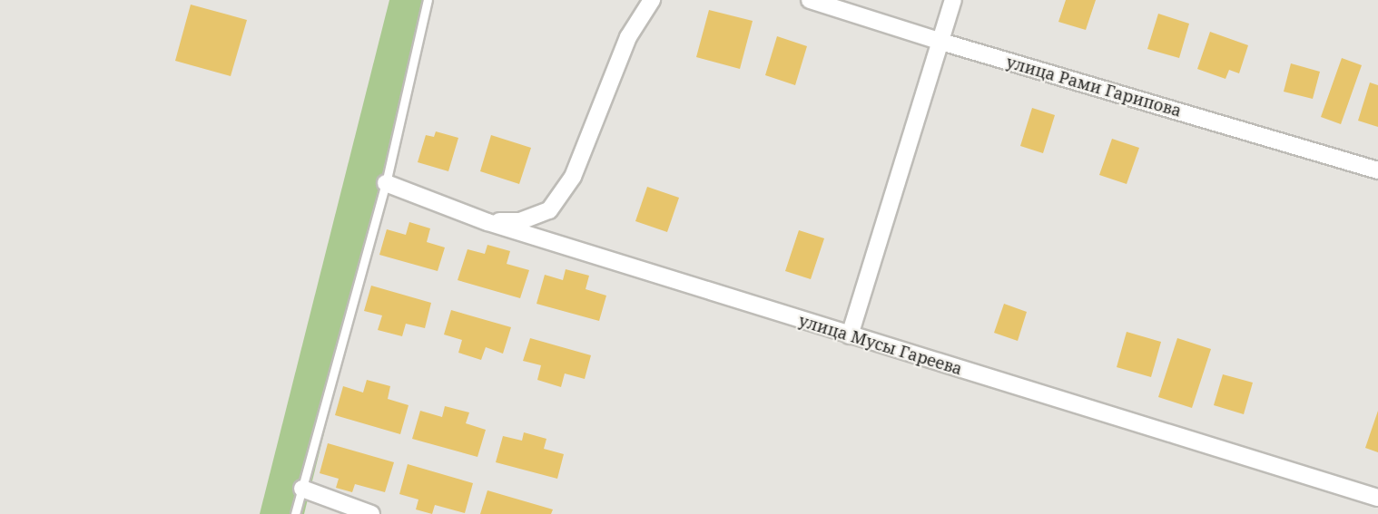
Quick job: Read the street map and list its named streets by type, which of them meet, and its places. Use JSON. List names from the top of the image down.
{
  "streets": {
    "street": ["улица Рами Гарипова", "улица Мусы Гареева"]
  }
}
